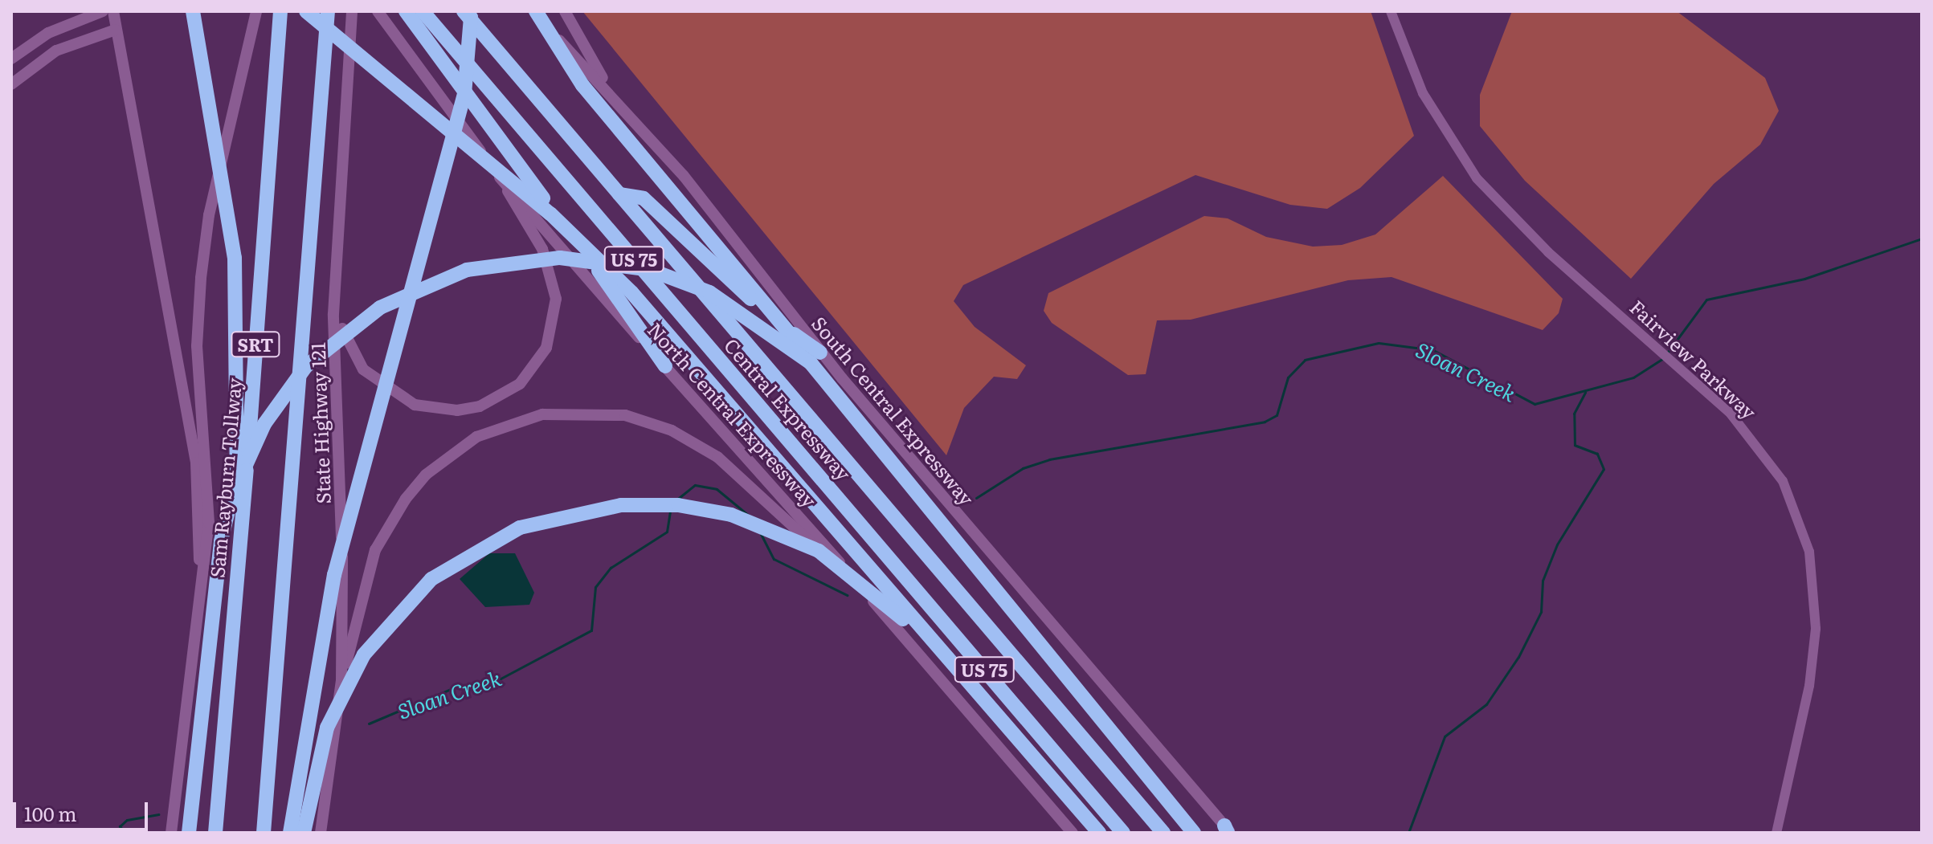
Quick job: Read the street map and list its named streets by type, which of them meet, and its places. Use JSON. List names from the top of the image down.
{
  "streets": {
    "highway": [
      "US 75",
      "SRT",
      "Central Expressway",
      "Sam Rayburn Tollway"
    ],
    "main road": ["South Central Expressway", "North Central Expressway", "State Highway 121"],
    "street": ["Fairview Parkway"]
  },
  "water": ["Sloan Creek"],
  "scale_bar": "100 m"
}
